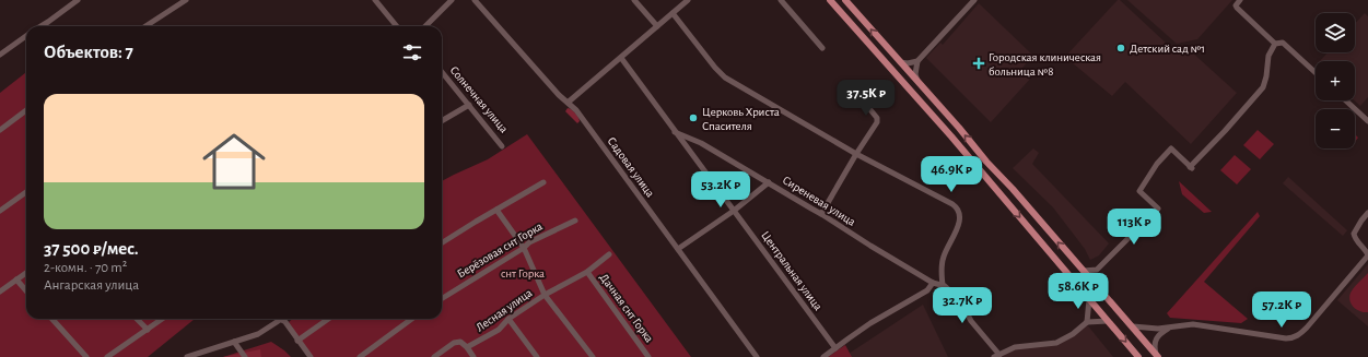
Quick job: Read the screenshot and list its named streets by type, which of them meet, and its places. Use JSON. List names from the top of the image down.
{
  "streets": {
    "street": [
      "Солнечная улица",
      "Садовая улица",
      "Сиреневая улица",
      "Берёзовая снт Горка",
      "Центральная улица",
      "Дачная снт Горка",
      "Лесная улица"
    ]
  },
  "crossings": [
    ["Сиреневая улица", "Центральная улица"],
    ["Дачная снт Горка", "Лесная улица"]
  ],
  "parks": ["снт Горка"],
  "places": {
    "other": ["Детский сад №1", "Церковь Христа Спасителя"],
    "health": ["Городская клиническая больница №8"]
  },
  "page": {
    "map_buttons": ["+", "−"],
    "heading": "Объектов: 7",
    "list": [
      {
        "name": "37 500 ₽/мес.",
        "note": "2-комн. · 70 m² · Ангарская улица"
      }
    ],
    "price": [
      "37.5K ₽",
      "46.9K ₽",
      "53.2K ₽",
      "113K ₽",
      "58.6K ₽",
      "32.7K ₽",
      "57.2K ₽"
    ]
  }
}
